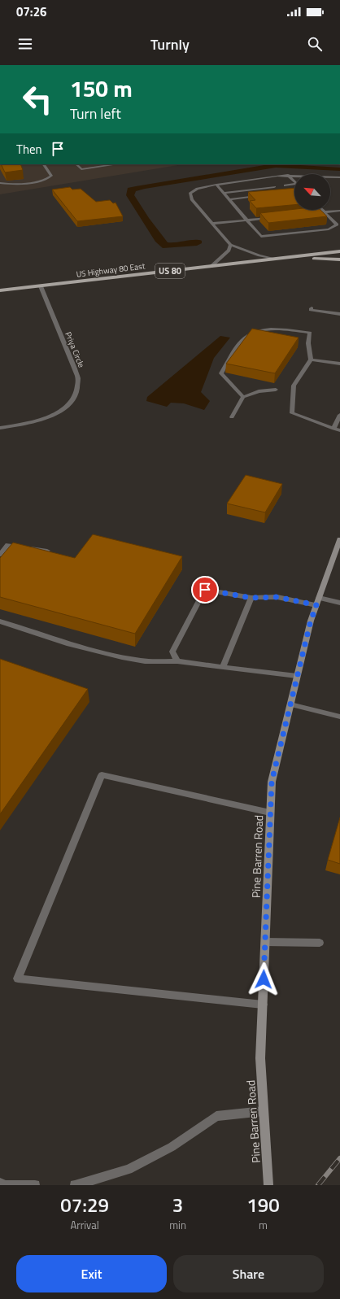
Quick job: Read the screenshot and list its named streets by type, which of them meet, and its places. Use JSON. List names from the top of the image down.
{
  "streets": {
    "main road": ["US Highway 80 East", "US 80", "Pine Barren Road"],
    "street": ["Priya Circle"]
  },
  "crossings": [
    ["US Highway 80 East", "Priya Circle"]
  ],
  "north": "top left",
  "page": {
    "status": "07:26",
    "header": "Turnly",
    "turn": ["150 m", "Turn left"],
    "then": "Then",
    "eta": [
      "07:29",
      "Arrival",
      "3",
      "min",
      "190",
      "m"
    ],
    "buttons": ["Exit", "Share"]
  }
}
